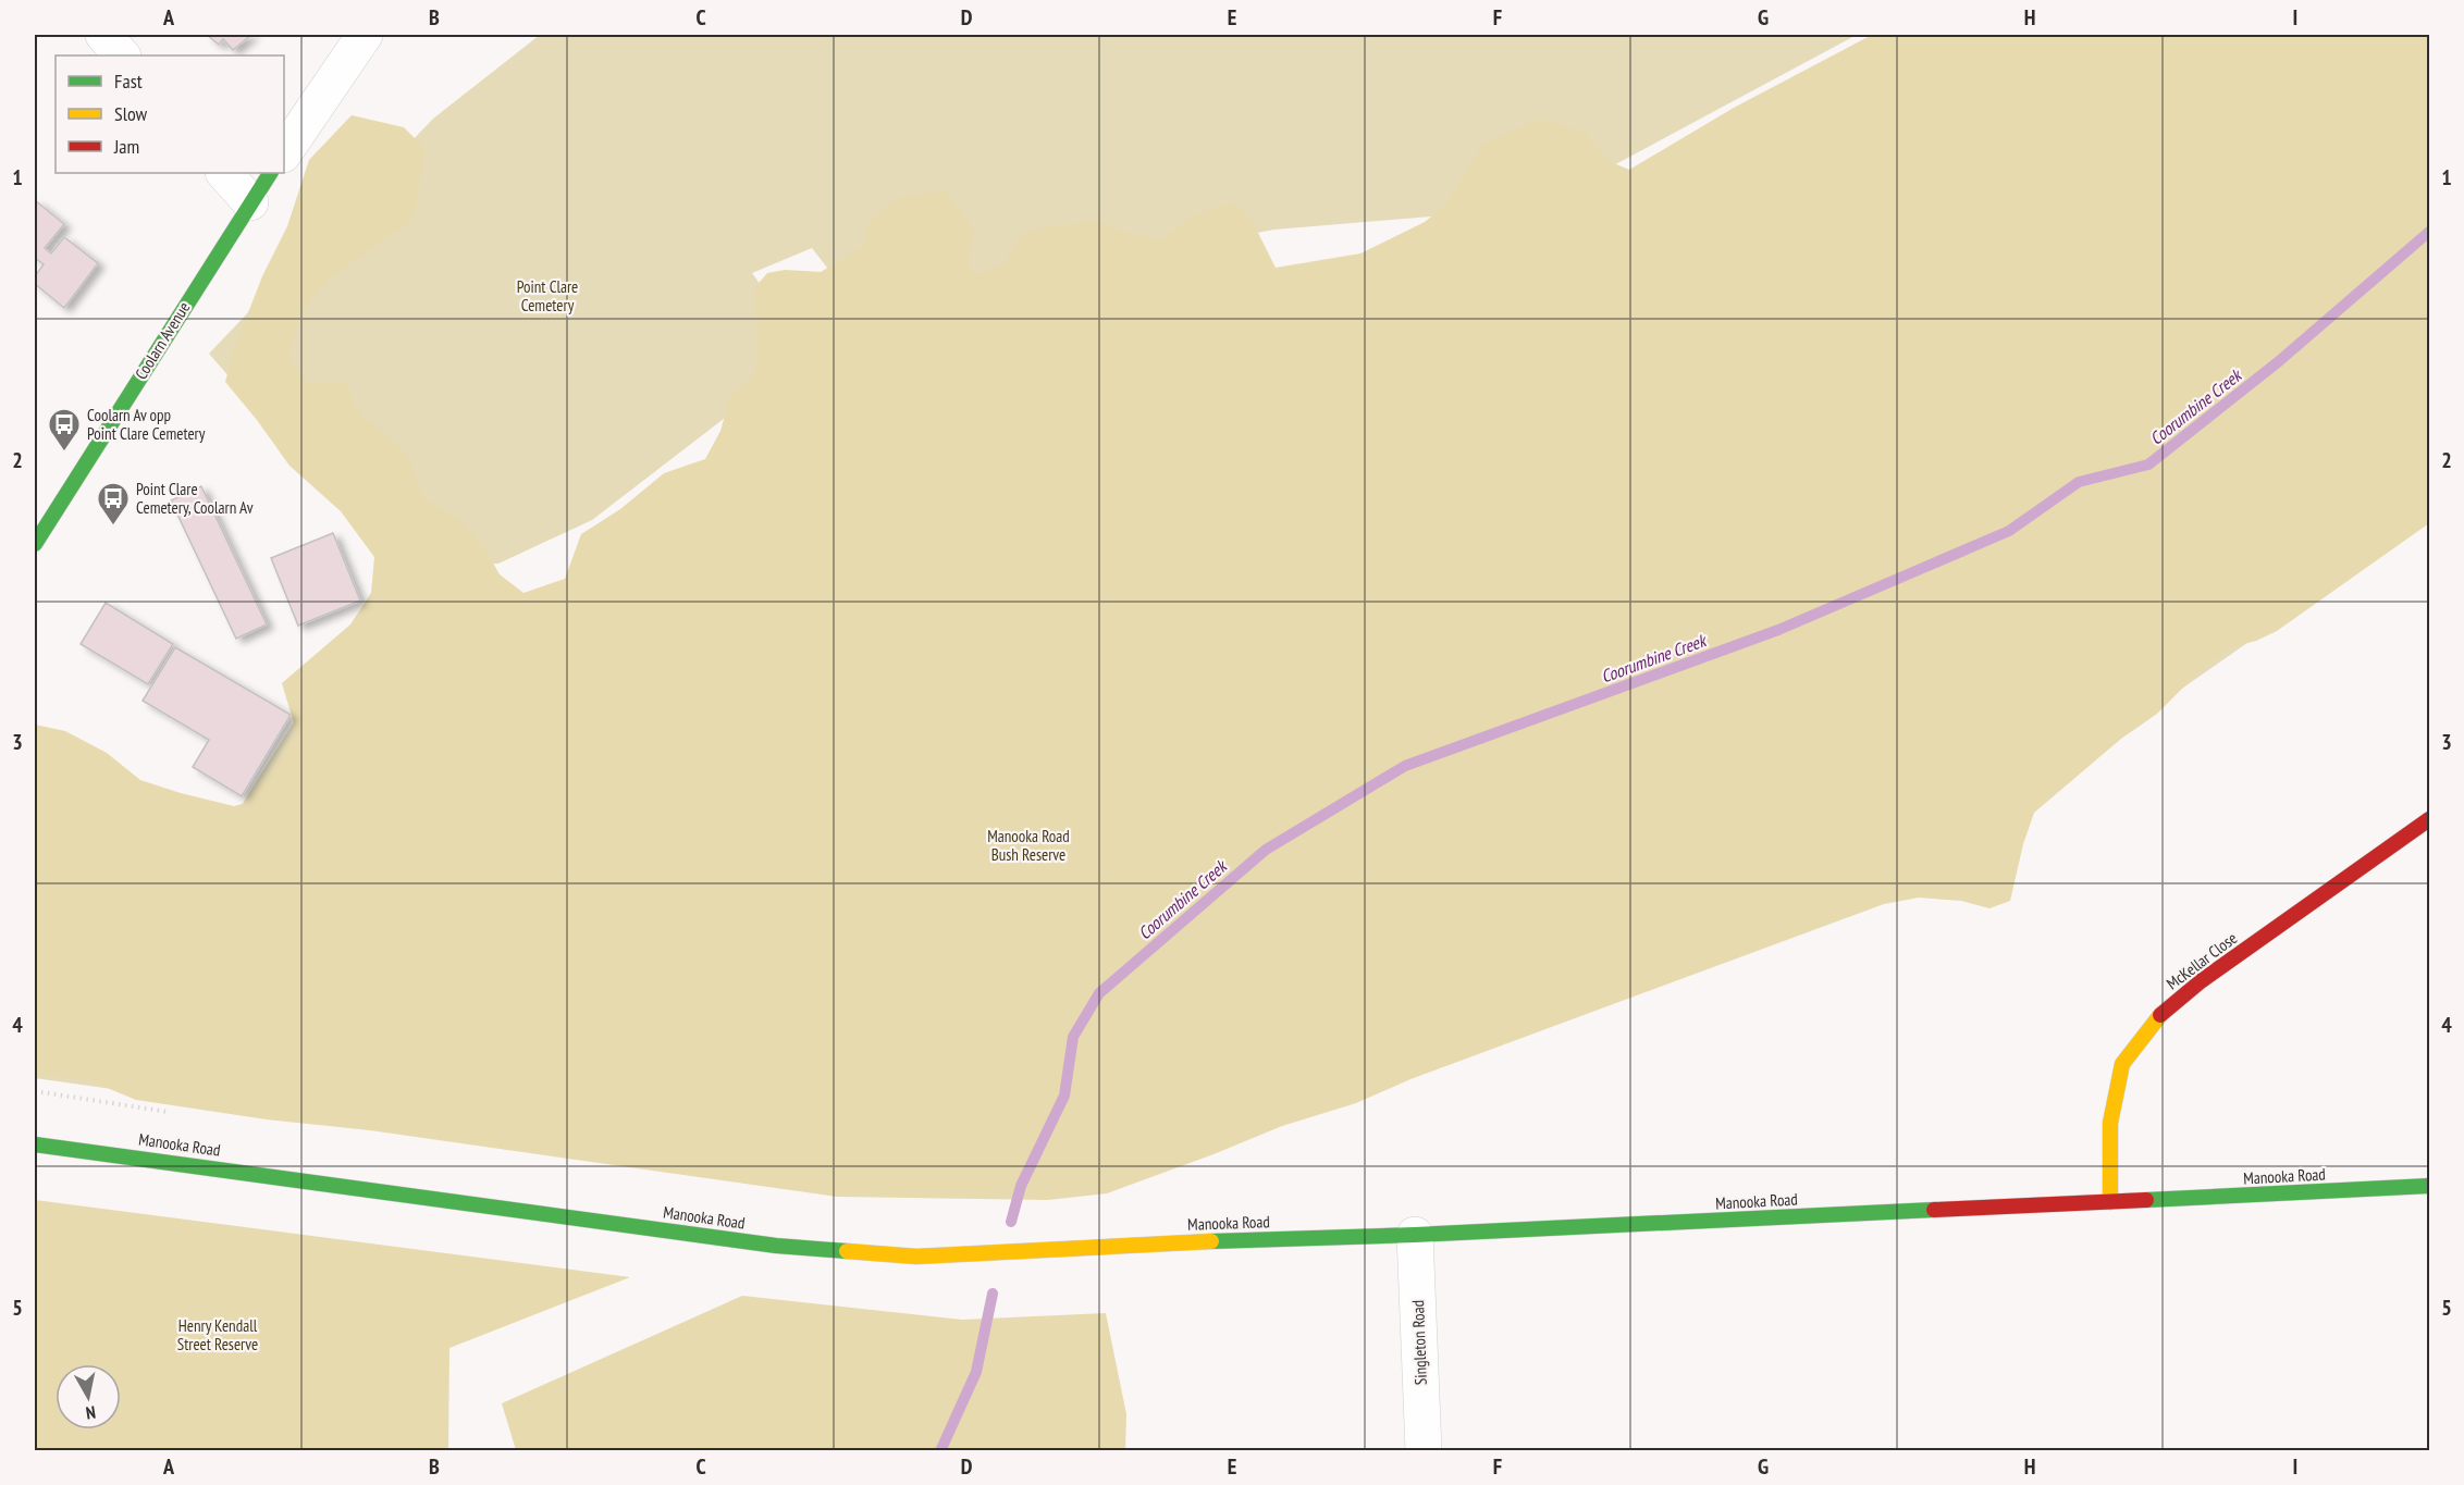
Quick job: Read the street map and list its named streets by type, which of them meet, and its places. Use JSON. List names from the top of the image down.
{
  "streets": {
    "street": [
      "Coolarn Avenue",
      "McKellar Close",
      "Manooka Road",
      "Singleton Road"
    ]
  },
  "crossings": [
    ["McKellar Close", "Manooka Road"],
    ["Manooka Road", "Singleton Road"]
  ],
  "water": ["Coorumbine Creek"],
  "parks": ["Point Clare Cemetery", "Manooka Road Bush Reserve", "Henry Kendall Street Reserve"],
  "places": {
    "bus stop": ["Coolarn Av opp Point Clare Cemetery", "Point Clare Cemetery, Coolarn Av"]
  },
  "legend": ["Fast", "Slow", "Jam"],
  "north": "bottom",
  "grid": {
    "columns": [
      "A",
      "B",
      "C",
      "D",
      "E",
      "F",
      "G",
      "H",
      "I"
    ],
    "rows": [
      "1",
      "2",
      "3",
      "4",
      "5"
    ]
  }
}
